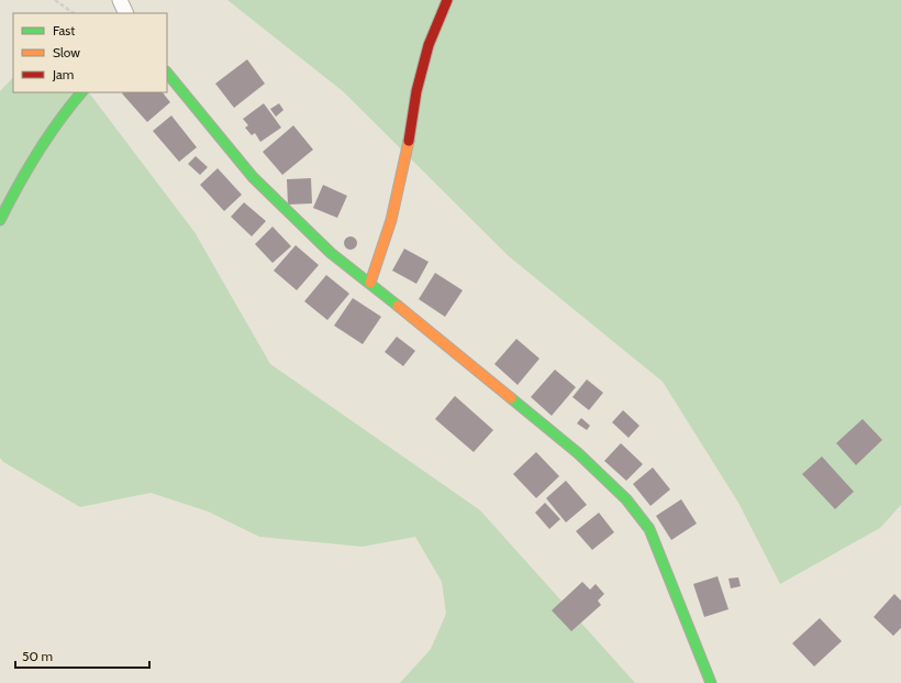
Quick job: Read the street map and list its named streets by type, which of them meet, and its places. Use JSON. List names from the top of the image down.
{
  "legend": ["Fast", "Slow", "Jam"],
  "scale_bar": "50 m"
}
